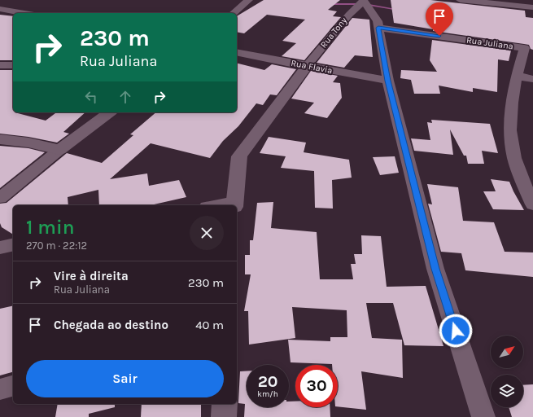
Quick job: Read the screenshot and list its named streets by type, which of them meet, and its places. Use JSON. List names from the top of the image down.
{
  "streets": {
    "street": ["Rua Tony", "Rua Juliana", "Rua Flavia"]
  },
  "crossings": [
    ["Rua Tony", "Rua Flavia"]
  ],
  "north": "top right",
  "page": {
    "turn": ["230 m", "Rua Juliana"],
    "heading": ["1 min", "270 m · 22:12"],
    "list": [
      {
        "name": "Vire à direita",
        "note": "Rua Juliana",
        "value": "230 m"
      },
      {
        "name": "Chegada ao destino",
        "value": "40 m"
      }
    ],
    "buttons": "Sair",
    "speed": "20 km/h",
    "limit": "30"
  }
}
